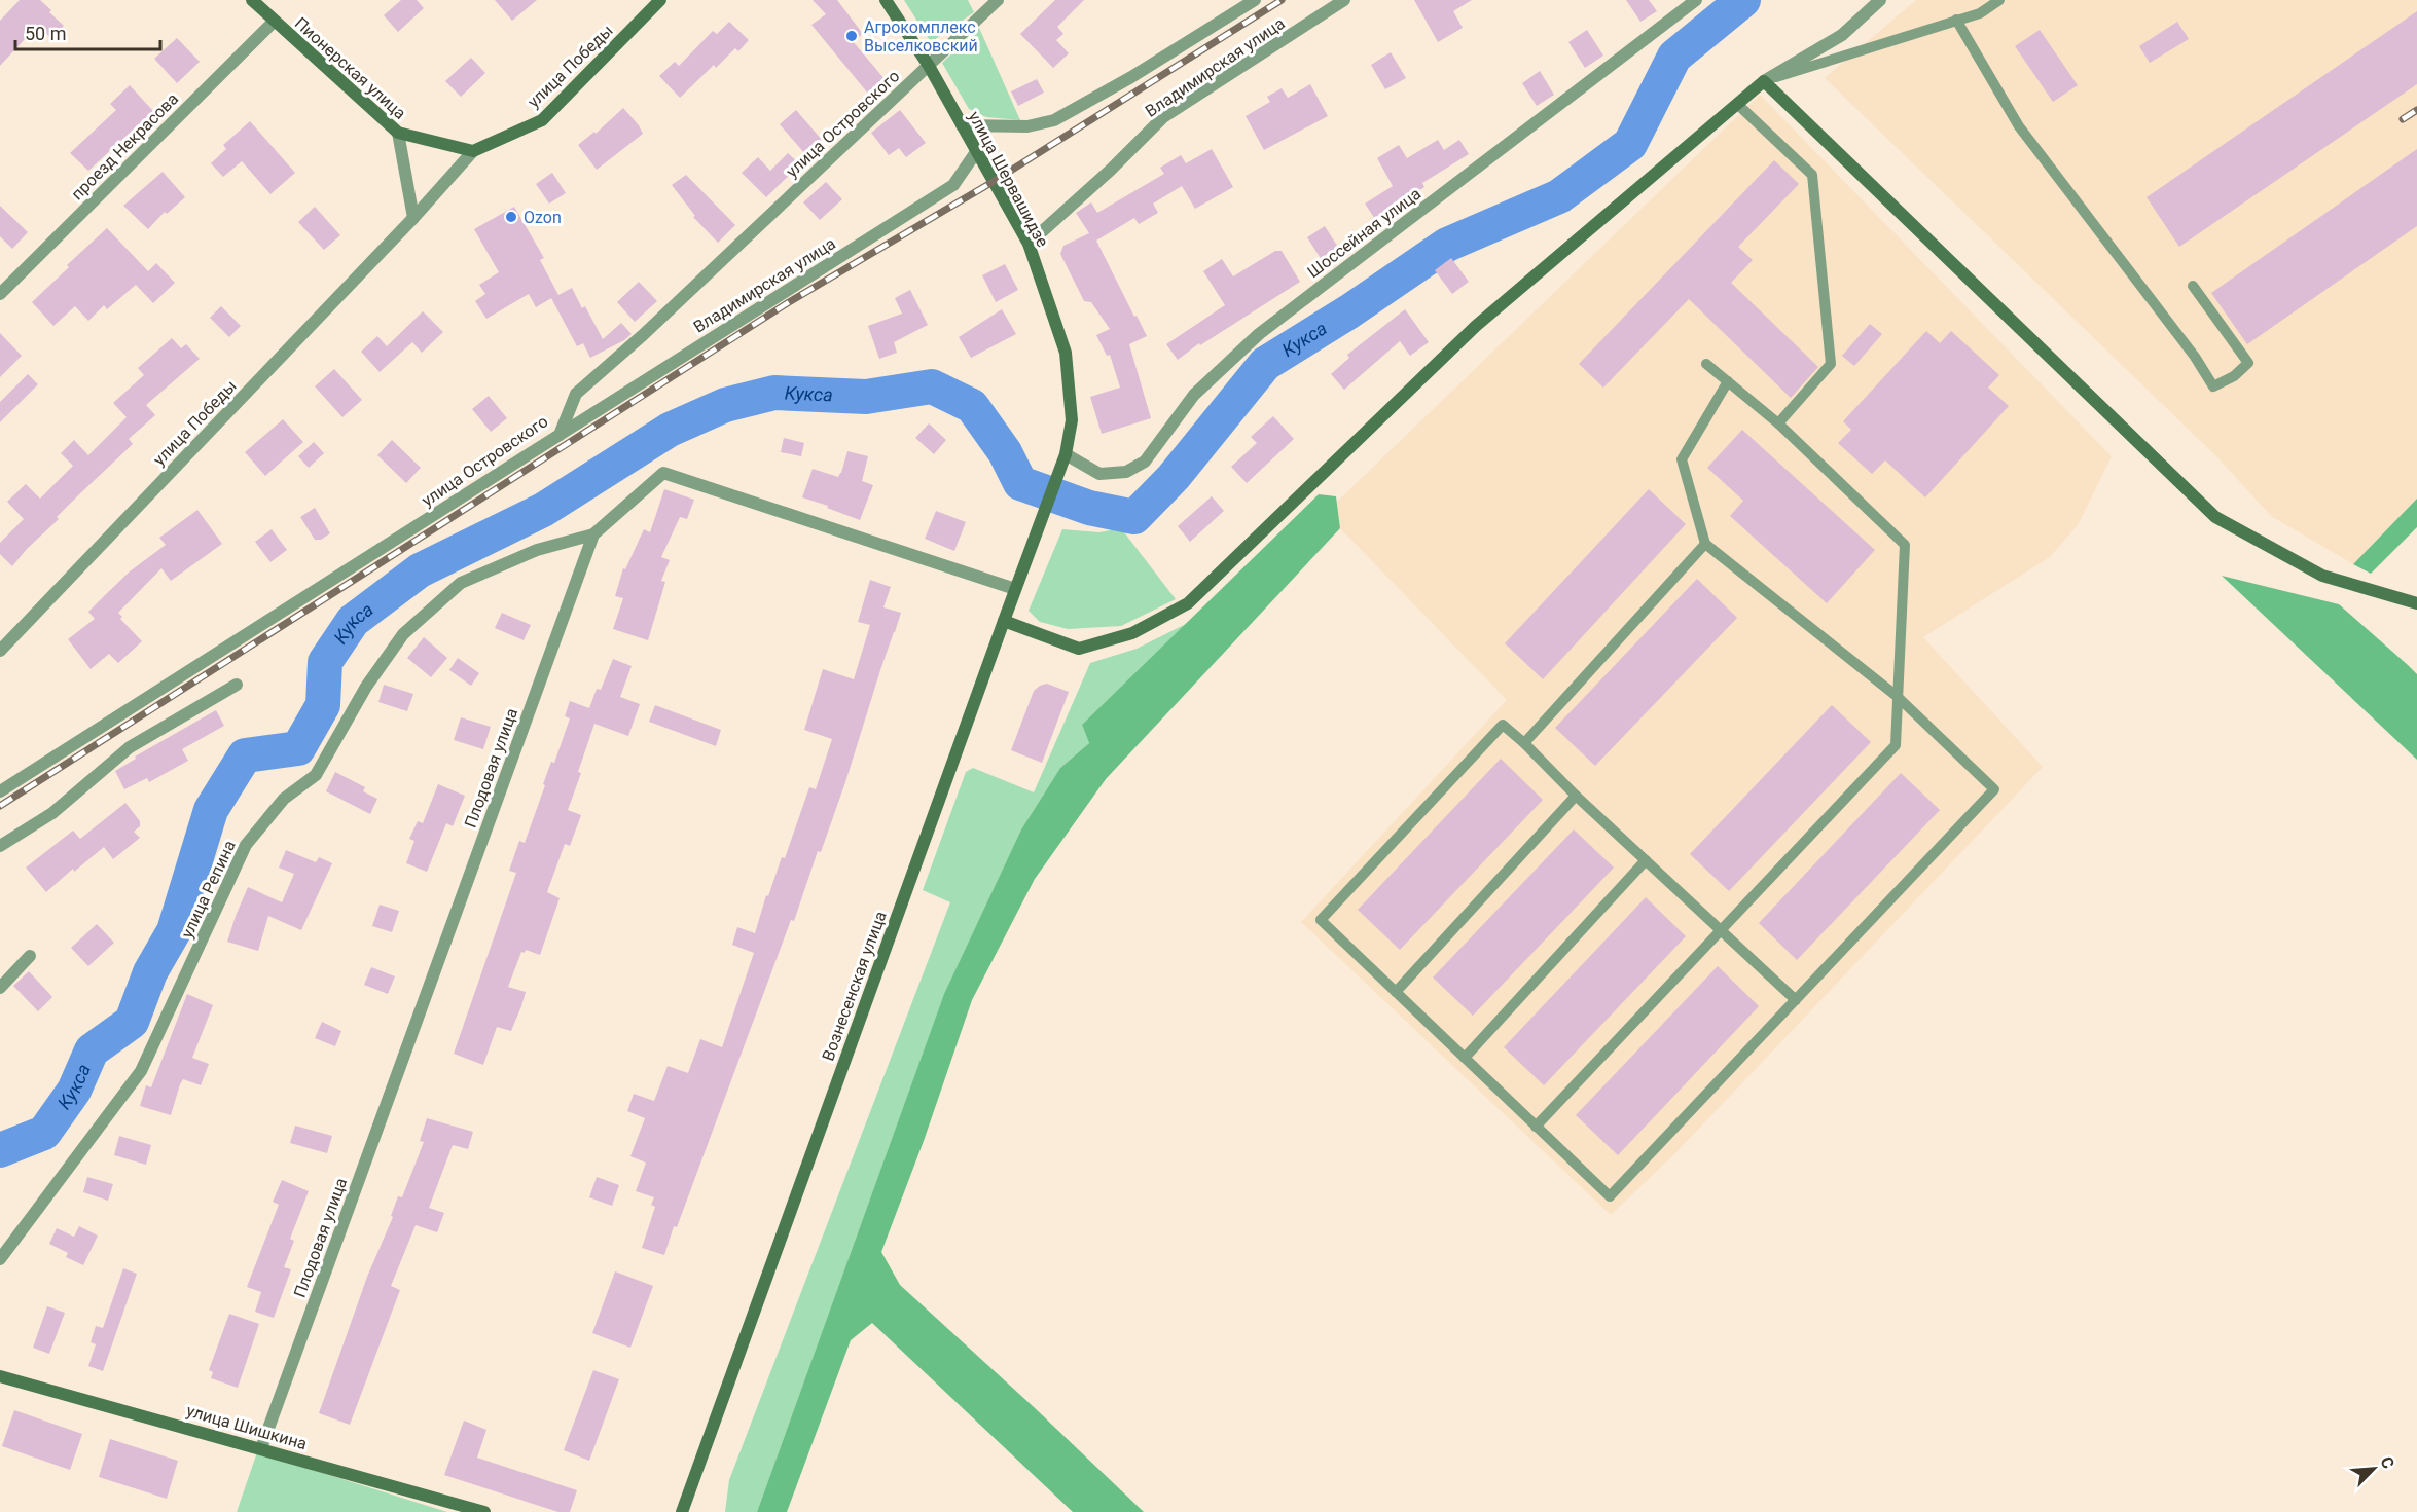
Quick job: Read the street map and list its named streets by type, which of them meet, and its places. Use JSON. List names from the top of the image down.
{
  "streets": {
    "street": [
      "улица Победы",
      "Владимирская улица",
      "Пионерская улица",
      "улица Островского",
      "проезд Некрасова",
      "улица Шервашидзе",
      "Шоссейная улица",
      "Плодовая улица",
      "улица Репина",
      "Вознесенская улица",
      "улица Шишкина"
    ]
  },
  "crossings": [
    ["улица Победы", "Пионерская улица"],
    ["Владимирская улица", "улица Островского"],
    ["Владимирская улица", "улица Шервашидзе"],
    ["Пионерская улица", "проезд Некрасова"],
    ["улица Островского", "улица Шервашидзе"],
    ["улица Шервашидзе", "Шоссейная улица"],
    ["улица Шервашидзе", "Вознесенская улица"],
    ["Плодовая улица", "улица Репина"],
    ["Плодовая улица", "Вознесенская улица"],
    ["Плодовая улица", "улица Шишкина"]
  ],
  "water": ["Кукса"],
  "places": ["Агрокомплекс Выселковский", "Ozon"],
  "scale_bar": "50 m",
  "north": "top right"
}
